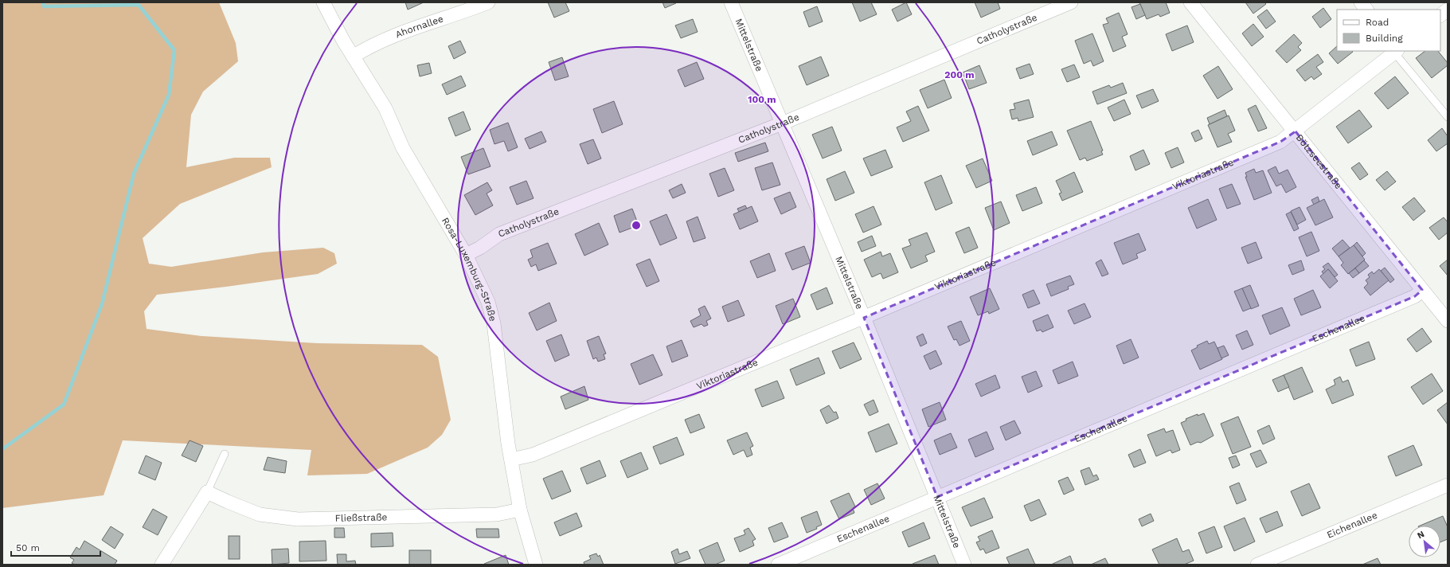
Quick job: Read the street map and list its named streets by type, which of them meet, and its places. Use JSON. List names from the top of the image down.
{
  "streets": {
    "street": [
      "Ahornallee",
      "Catholystraße",
      "Mittelstraße",
      "Bötzseestraße",
      "Viktoriastraße",
      "Rosa-Luxemburg-Straße",
      "Eschenallee",
      "Fließstraße",
      "Eichenallee"
    ]
  },
  "crossings": [
    ["Ahornallee", "Rosa-Luxemburg-Straße"],
    ["Catholystraße", "Mittelstraße"],
    ["Catholystraße", "Rosa-Luxemburg-Straße"],
    ["Mittelstraße", "Viktoriastraße"],
    ["Mittelstraße", "Eschenallee"],
    ["Bötzseestraße", "Viktoriastraße"],
    ["Bötzseestraße", "Eschenallee"],
    ["Viktoriastraße", "Rosa-Luxemburg-Straße"],
    ["Rosa-Luxemburg-Straße", "Fließstraße"]
  ],
  "legend": ["Road", "Building"],
  "scale_bar": "50 m",
  "north": "top left",
  "rings": ["200 m", "100 m"]
}
